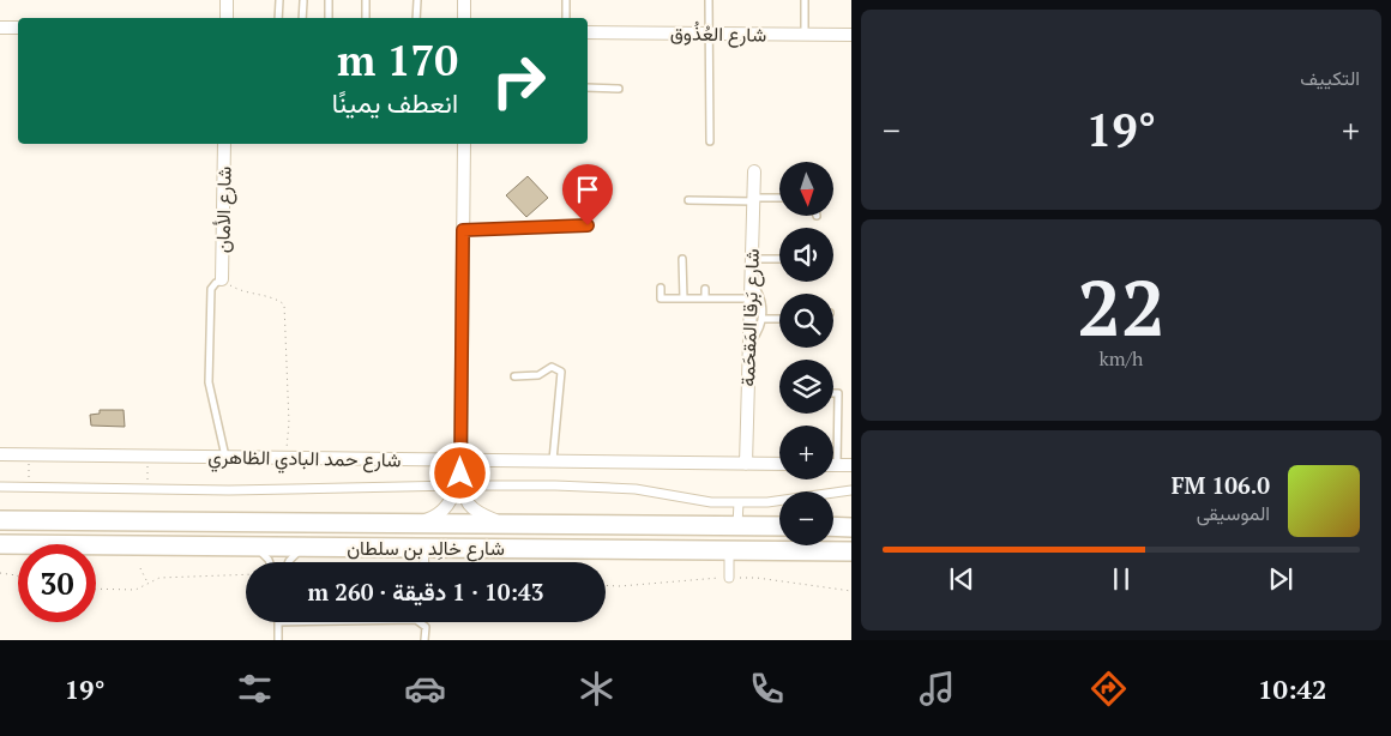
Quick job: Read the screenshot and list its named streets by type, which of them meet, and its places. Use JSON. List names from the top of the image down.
{
  "streets": {
    "main road": ["شارع خالِد بن سلطان"],
    "street": [
      "شارع العُذُوق",
      "شارع الأمان",
      "شارع بَرقا المَقحَمة",
      "شارع حمد البادي الظاهري"
    ]
  },
  "crossings": [
    ["شارع بَرقا المَقحَمة", "شارع حمد البادي الظاهري"]
  ],
  "north": "bottom",
  "page": {
    "tile": [
      "التكييف",
      ["22", "km/h"]
    ],
    "turn": ["170 m", "انعطف يمينًا"],
    "heat": ["−", "19°", "+"],
    "map_buttons": ["+", "−"],
    "song": ["106.0 FM", "الموسيقى"],
    "limit": "30",
    "trip": "10:43 · 1 دقيقة · 260 m",
    "tabs": ["10:42", "19°"]
  }
}
